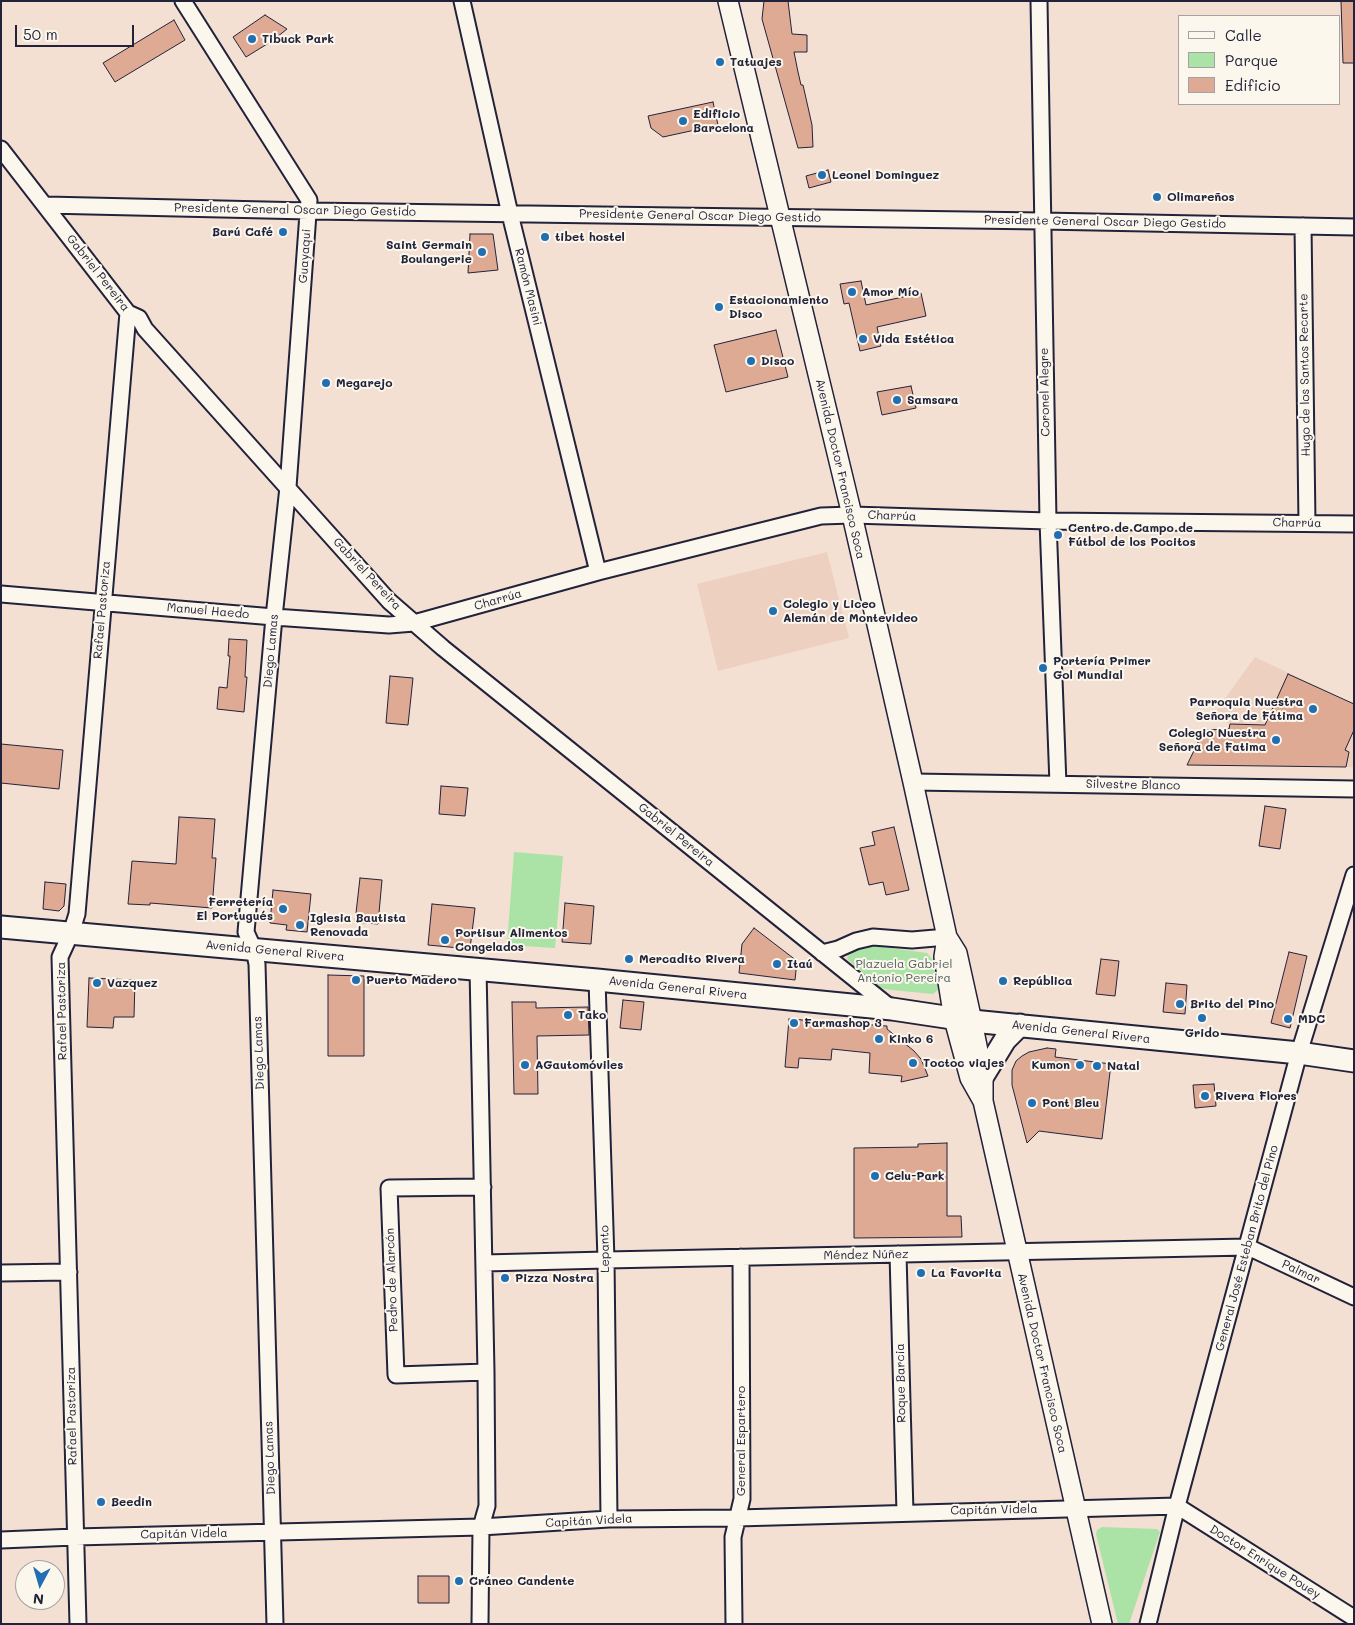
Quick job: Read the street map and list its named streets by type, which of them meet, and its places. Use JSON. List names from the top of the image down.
{
  "streets": {
    "main road": ["Avenida General Rivera"],
    "street": [
      "Presidente General Oscar Diego Gestido",
      "Guayaqui",
      "Gabriel Pereira",
      "Ramón Masini",
      "Hugo de los Santos Recarte",
      "Coronel Alegre",
      "Avenida Doctor Francisco Soca",
      "Charrúa",
      "Rafael Pastoriza",
      "Manuel Haedo",
      "Diego Lamas",
      "Silvestre Blanco",
      "General José Esteban Brito del Pino",
      "Lepanto",
      "Méndez Núñez",
      "Palmar",
      "Pedro de Alarcón",
      "Roque Barcia",
      "General Espartero",
      "Capitán Videla",
      "Doctor Enrique Pouey"
    ]
  },
  "crossings": [
    ["Presidente General Oscar Diego Gestido", "Guayaqui"],
    ["Presidente General Oscar Diego Gestido", "Gabriel Pereira"],
    ["Presidente General Oscar Diego Gestido", "Ramón Masini"],
    ["Presidente General Oscar Diego Gestido", "Hugo de los Santos Recarte"],
    ["Presidente General Oscar Diego Gestido", "Coronel Alegre"],
    ["Presidente General Oscar Diego Gestido", "Avenida Doctor Francisco Soca"],
    ["Guayaqui", "Gabriel Pereira"],
    ["Guayaqui", "Diego Lamas"],
    ["Gabriel Pereira", "Charrúa"],
    ["Gabriel Pereira", "Rafael Pastoriza"],
    ["Gabriel Pereira", "Manuel Haedo"],
    ["Gabriel Pereira", "Diego Lamas"],
    ["Gabriel Pereira", "Avenida General Rivera"],
    ["Ramón Masini", "Charrúa"],
    ["Hugo de los Santos Recarte", "Charrúa"],
    ["Coronel Alegre", "Charrúa"],
    ["Coronel Alegre", "Silvestre Blanco"],
    ["Avenida Doctor Francisco Soca", "Charrúa"],
    ["Avenida Doctor Francisco Soca", "Silvestre Blanco"],
    ["Avenida Doctor Francisco Soca", "Avenida General Rivera"],
    ["Avenida Doctor Francisco Soca", "Méndez Núñez"],
    ["Avenida Doctor Francisco Soca", "Capitán Videla"],
    ["Charrúa", "Manuel Haedo"],
    ["Rafael Pastoriza", "Manuel Haedo"],
    ["Rafael Pastoriza", "Avenida General Rivera"],
    ["Rafael Pastoriza", "Capitán Videla"],
    ["Manuel Haedo", "Diego Lamas"],
    ["Diego Lamas", "Avenida General Rivera"],
    ["Diego Lamas", "Capitán Videla"],
    ["Avenida General Rivera", "General José Esteban Brito del Pino"],
    ["Avenida General Rivera", "Lepanto"],
    ["General José Esteban Brito del Pino", "Méndez Núñez"],
    ["General José Esteban Brito del Pino", "Palmar"],
    ["General José Esteban Brito del Pino", "Capitán Videla"],
    ["General José Esteban Brito del Pino", "Doctor Enrique Pouey"],
    ["Lepanto", "Méndez Núñez"],
    ["Lepanto", "Capitán Videla"],
    ["Méndez Núñez", "Palmar"],
    ["Méndez Núñez", "Roque Barcia"],
    ["Méndez Núñez", "General Espartero"],
    ["Roque Barcia", "Capitán Videla"],
    ["General Espartero", "Capitán Videla"],
    ["Capitán Videla", "Doctor Enrique Pouey"]
  ],
  "parks": ["Plazuela Gabriel Antonio Pereira"],
  "places": [
    "Tibuck Park",
    "Tatuajes",
    "Edificio Barcelona",
    "Leonel Dominguez",
    "Olimareños",
    "Barú Café",
    "tibet hostel",
    "Saint Germain Boulangerie",
    "Amor Mío",
    "Estacionamiento Disco",
    "Vida Estética",
    "Disco",
    "Megarejo",
    "Samsara",
    "Centro de Campo de Fútbol de los Pocitos",
    "Colegio y Liceo Alemán de Montevideo",
    "Portería Primer Gol Mundial",
    "Parroquia Nuestra Señora de Fátima",
    "Colegio Nuestra Señora de Fatima",
    "Ferretería El Portugués",
    "Iglesia Bautista Renovada",
    "Portisur Alimentos Congelados",
    "Mercadito Rivera",
    "Itaú",
    "Puerto Madero",
    "República",
    "Vazquez",
    "Brito del Pino",
    "Tako",
    "Grido",
    "MDC",
    "Farmashop 3",
    "Kinko 6",
    "Toctoc viajes",
    "AGautomóviles",
    "Kumon",
    "Natal",
    "Rivera Flores",
    "Pont Bleu",
    "Celu-Park",
    "La Favorita",
    "Pizza Nostra",
    "Beedin",
    "Cráneo Candente"
  ],
  "legend": ["Calle", "Parque", "Edificio"],
  "scale_bar": "50 m",
  "north": "bottom"
}
